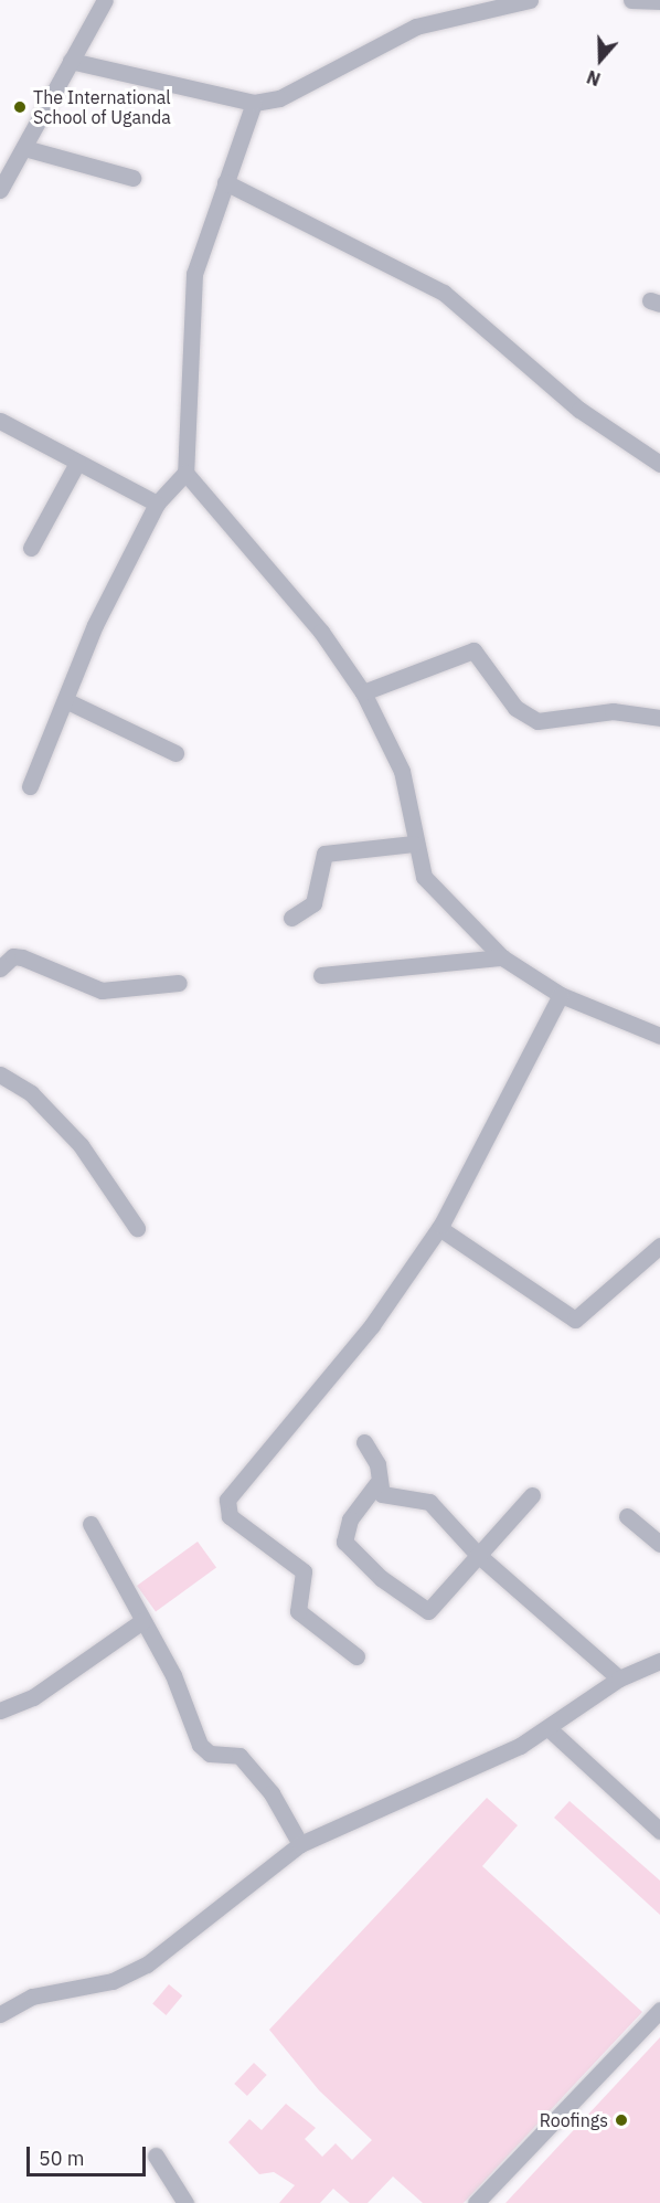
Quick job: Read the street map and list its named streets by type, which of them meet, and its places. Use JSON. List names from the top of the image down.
{
  "places": ["The International School of Uganda", "Roofings"],
  "scale_bar": "50 m",
  "north": "bottom"
}
